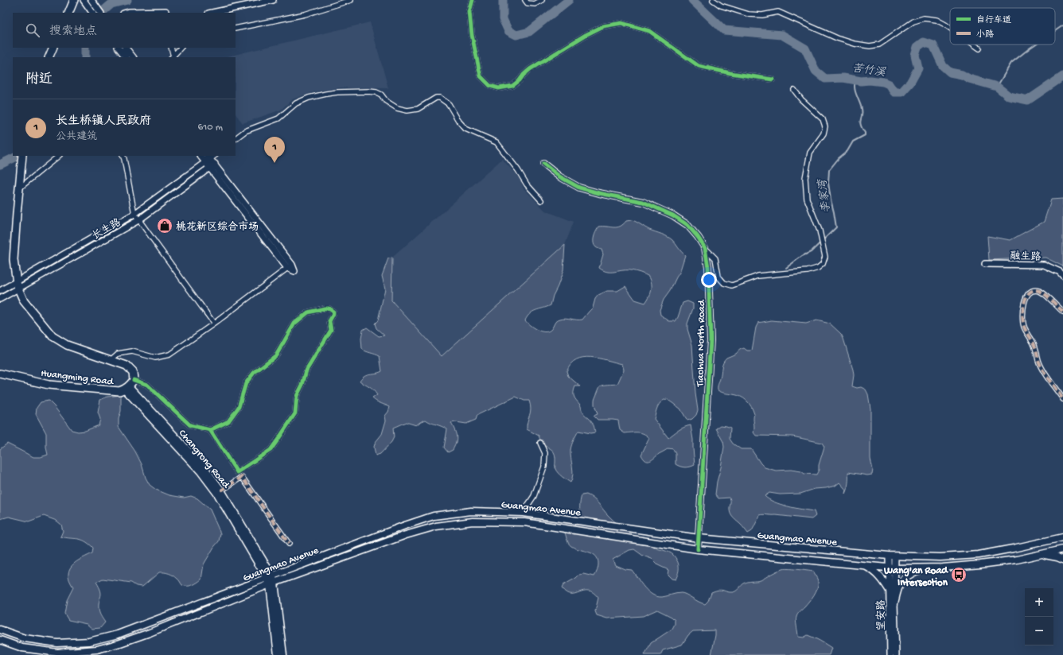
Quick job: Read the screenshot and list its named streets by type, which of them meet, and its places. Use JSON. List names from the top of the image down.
{
  "streets": {
    "highway": ["Huangming Road"],
    "main road": ["Changrong Road", "Guangmao Avenue"],
    "street": [
      "长生路",
      "融生路",
      "Tiaohua North Road",
      "望安路"
    ]
  },
  "crossings": [
    ["长生路", "Huangming Road"],
    ["Tiaohua North Road", "Guangmao Avenue"],
    ["Huangming Road", "Changrong Road"],
    ["Changrong Road", "Guangmao Avenue"],
    ["Guangmao Avenue", "望安路"]
  ],
  "water": ["苦竹溪", "李家湾"],
  "places": {
    "shop": ["桃花新区综合市场"],
    "bus stop": ["Wang'an Road Intersection"]
  },
  "legend": ["自行车道", "小路"],
  "page": {
    "search": "搜索地点",
    "heading": "附近",
    "list": [
      {
        "mark": "1",
        "name": "长生桥镇人民政府",
        "note": "公共建筑",
        "value": "610 m"
      }
    ],
    "pins": "1",
    "map_buttons": ["+", "−"]
  }
}
